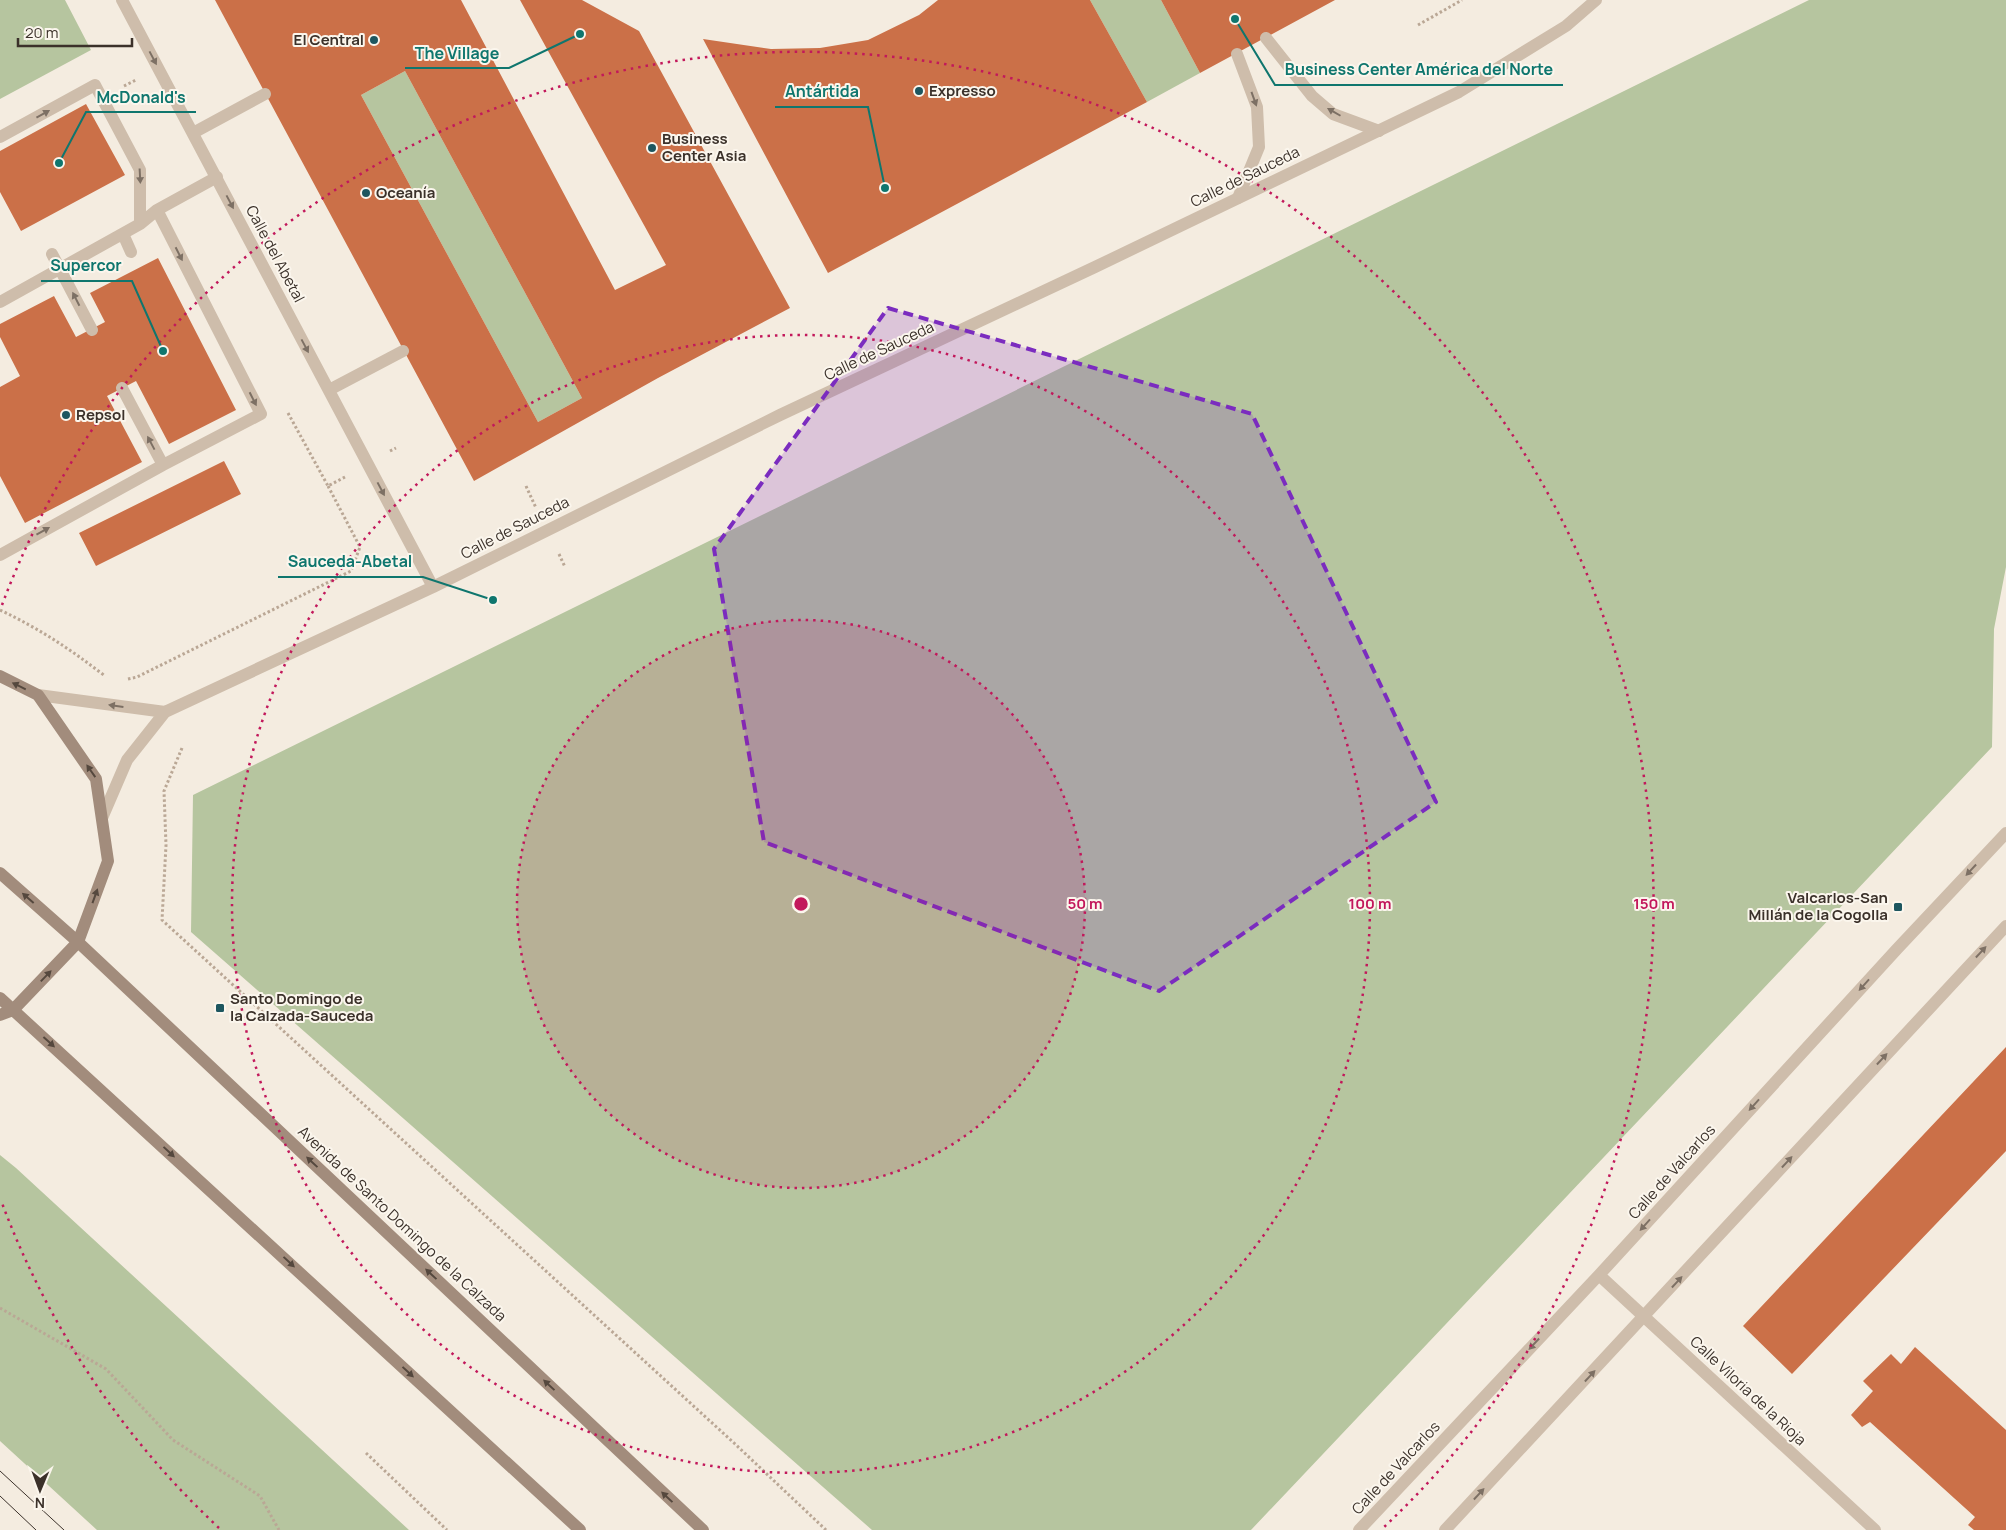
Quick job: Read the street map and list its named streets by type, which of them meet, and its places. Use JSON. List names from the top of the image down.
{
  "streets": {
    "street": [
      "Calle de Sauceda",
      "Calle del Abetal",
      "Calle de Valcarlos",
      "Avenida de Santo Domingo de la Calzada",
      "Calle Viloria de la Rioja"
    ]
  },
  "crossings": [
    ["Calle de Sauceda", "Calle del Abetal"],
    ["Calle de Valcarlos", "Calle Viloria de la Rioja"]
  ],
  "one_way": ["Calle del Abetal"],
  "places": {
    "other": [
      "Business Center América del Norte",
      "The Village",
      "El Central",
      "Expresso",
      "Business Center Asia",
      "McDonald's",
      "Antártida",
      "Oceanía",
      "Supercor",
      "Repsol",
      "Sauceda-Abetal"
    ],
    "transit": ["Valcarlos-San Millán de la Cogolla", "Santo Domingo de la Calzada-Sauceda"]
  },
  "scale_bar": "20 m",
  "north": "bottom",
  "rings": ["50 m", "100 m", "150 m"]
}
